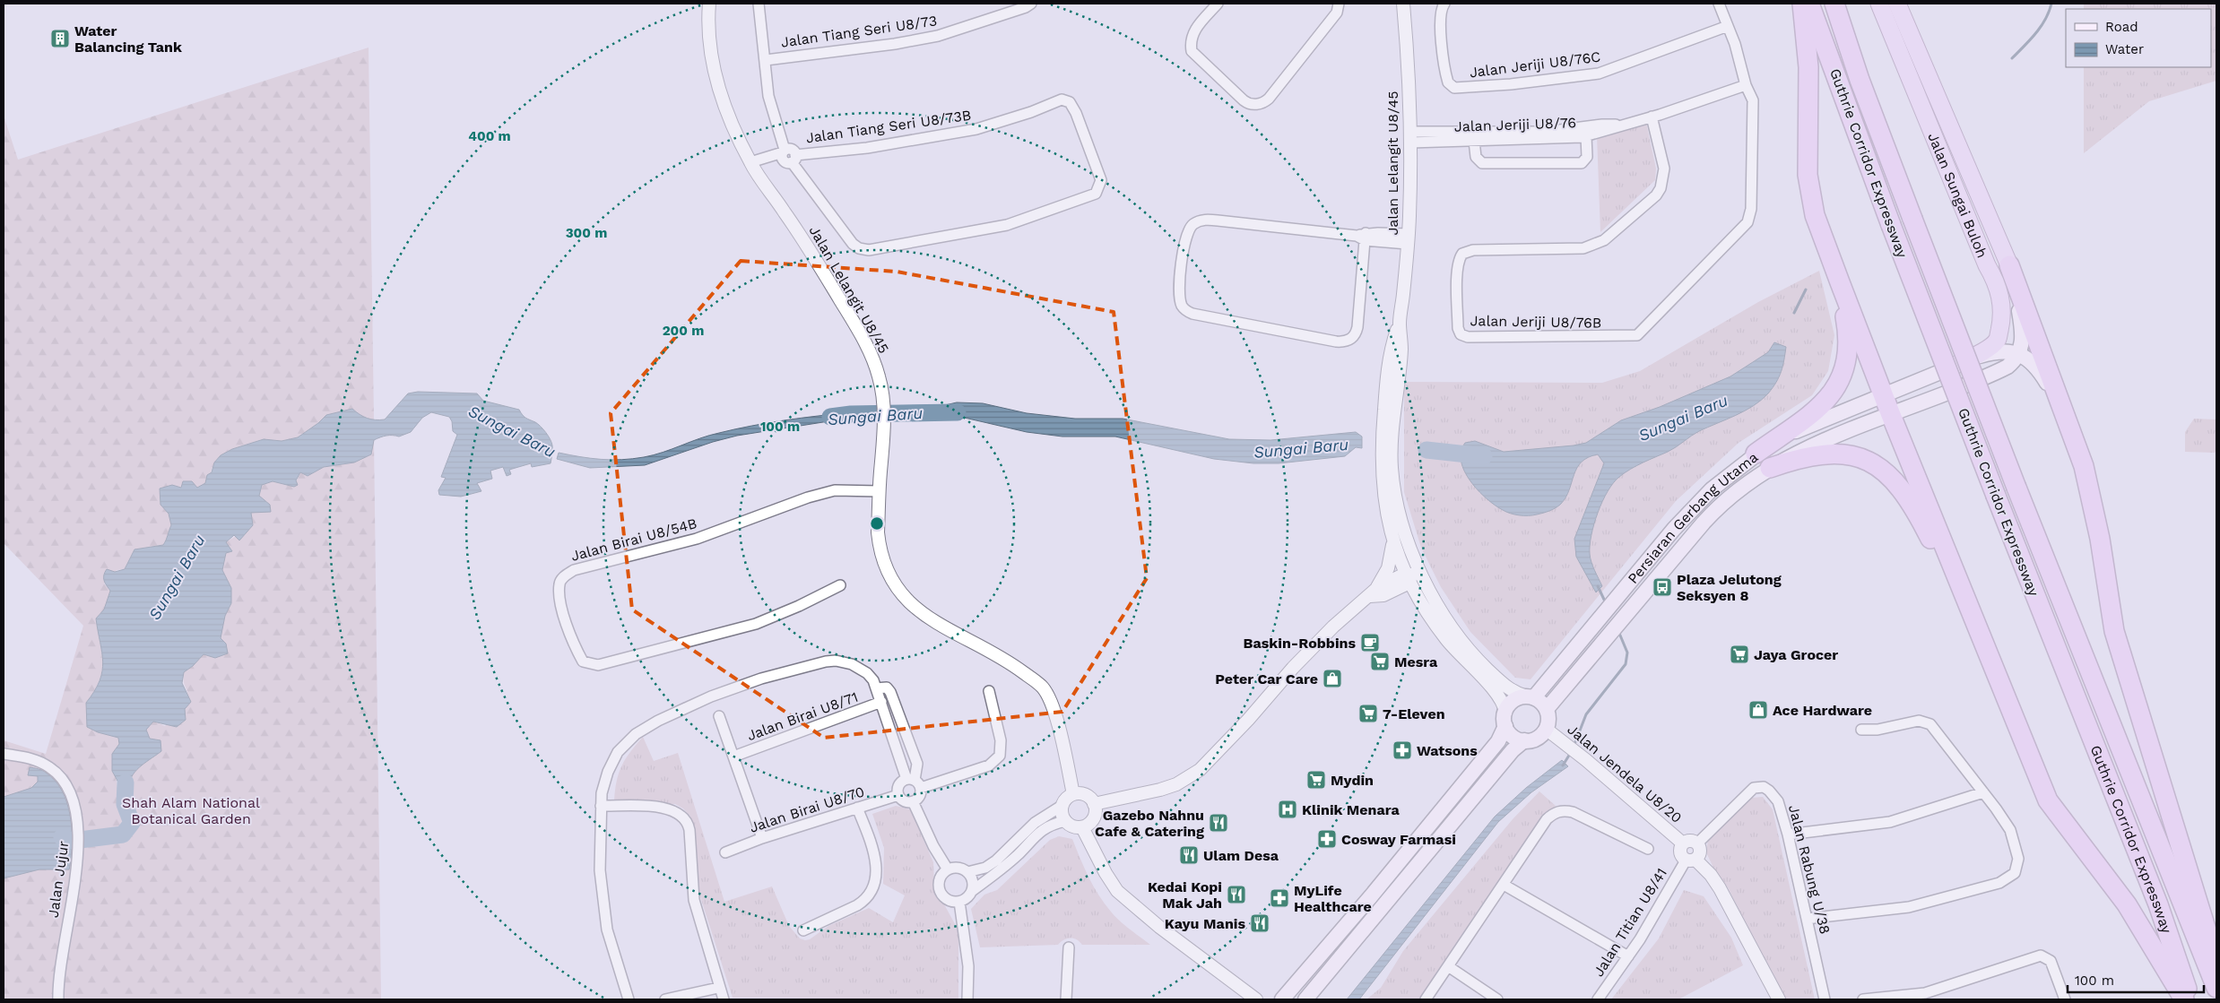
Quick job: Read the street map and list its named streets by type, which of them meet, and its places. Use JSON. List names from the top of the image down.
{
  "streets": {
    "highway": ["Guthrie Corridor Expressway", "Jalan Sungai Buloh"],
    "main road": ["Persiaran Gerbang Utama"],
    "street": [
      "Jalan Tiang Seri U8/73",
      "Jalan Jeriji U8/76C",
      "Jalan Jeriji U8/76",
      "Jalan Tiang Seri U8/73B",
      "Jalan Lelangit U8/45",
      "Jalan Jeriji U8/76B",
      "Jalan Birai U8/54B",
      "Jalan Birai U8/71",
      "Jalan Jendela U8/20",
      "Jalan Birai U8/70",
      "Jalan Rabung U/38",
      "Jalan Jujur",
      "Jalan Titian U8/41"
    ]
  },
  "crossings": [
    ["Jalan Tiang Seri U8/73", "Jalan Tiang Seri U8/73B"],
    ["Jalan Jeriji U8/76", "Jalan Lelangit U8/45"],
    ["Jalan Jeriji U8/76", "Jalan Jeriji U8/76B"],
    ["Jalan Tiang Seri U8/73B", "Jalan Lelangit U8/45"],
    ["Jalan Lelangit U8/45", "Persiaran Gerbang Utama"],
    ["Jalan Lelangit U8/45", "Jalan Birai U8/54B"],
    ["Jalan Lelangit U8/45", "Jalan Jendela U8/20"],
    ["Jalan Sungai Buloh", "Persiaran Gerbang Utama"],
    ["Persiaran Gerbang Utama", "Jalan Jendela U8/20"],
    ["Jalan Birai U8/71", "Jalan Birai U8/70"],
    ["Jalan Jendela U8/20", "Jalan Rabung U/38"],
    ["Jalan Jendela U8/20", "Jalan Titian U8/41"],
    ["Jalan Rabung U/38", "Jalan Titian U8/41"]
  ],
  "water": ["Sungai Baru"],
  "parks": ["Shah Alam National Botanical Garden"],
  "places": {
    "building": ["Water Balancing Tank"],
    "bus stop": ["Plaza Jelutong Seksyen 8"],
    "cafe": ["Baskin-Robbins"],
    "supermarket": [
      "Jaya Grocer",
      "Mesra",
      "7-Eleven",
      "Mydin"
    ],
    "shop": ["Peter Car Care", "Ace Hardware"],
    "pharmacy": ["Watsons", "Cosway Farmasi", "MyLife Healthcare"],
    "hospital": ["Klinik Menara"],
    "restaurant": [
      "Gazebo Nahnu Cafe & Catering",
      "Ulam Desa",
      "Kedai Kopi Mak Jah",
      "Kayu Manis"
    ]
  },
  "legend": ["Road", "Water"],
  "scale_bar": "100 m",
  "rings": [
    "400 m",
    "300 m",
    "200 m",
    "100 m"
  ]
}
